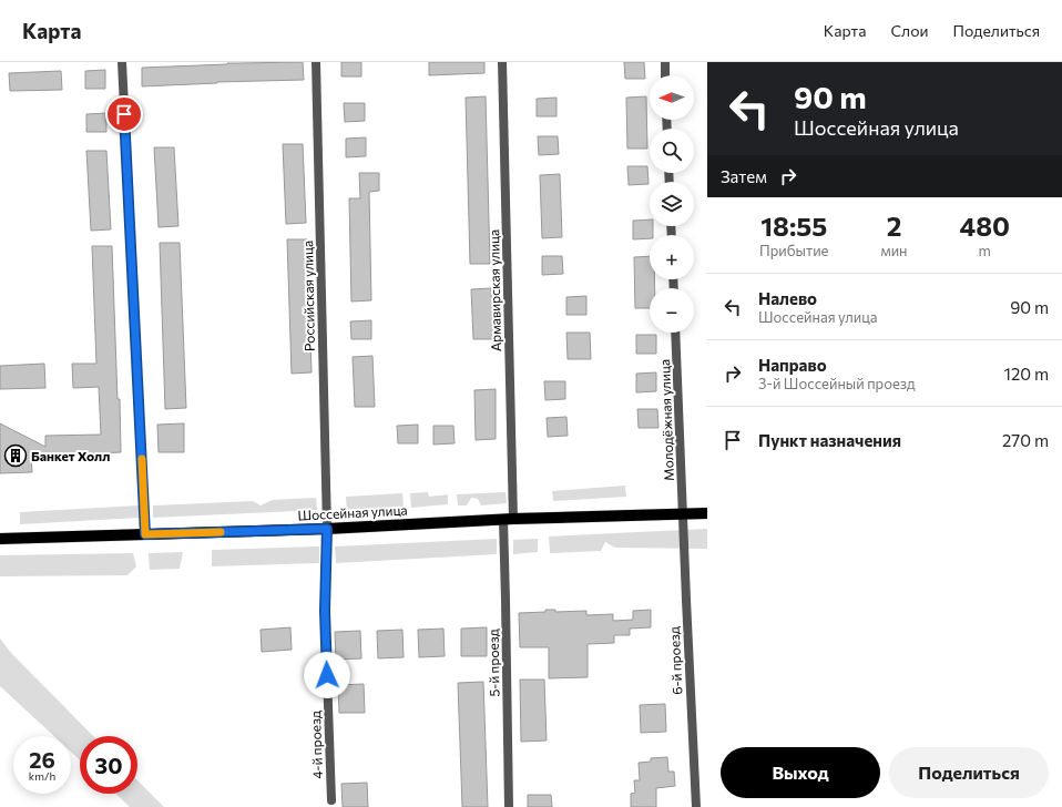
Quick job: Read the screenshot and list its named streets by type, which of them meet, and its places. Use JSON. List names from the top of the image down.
{
  "streets": {
    "main road": ["Шоссейная улица"],
    "street": [
      "Армавирская улица",
      "Российская улица",
      "Молодёжная улица",
      "6-й проезд",
      "5-й проезд",
      "4-й проезд"
    ]
  },
  "crossings": [
    ["Армавирская улица", "Шоссейная улица"],
    ["Армавирская улица", "5-й проезд"],
    ["Российская улица", "Шоссейная улица"],
    ["Российская улица", "4-й проезд"],
    ["Молодёжная улица", "Шоссейная улица"],
    ["Молодёжная улица", "6-й проезд"],
    ["Шоссейная улица", "6-й проезд"],
    ["Шоссейная улица", "5-й проезд"],
    ["Шоссейная улица", "4-й проезд"]
  ],
  "places": {
    "building": ["Банкет Холл"]
  },
  "north": "left",
  "page": {
    "header": "Карта",
    "nav": ["Карта", "Слои", "Поделиться"],
    "turn": ["90 m", "Шоссейная улица"],
    "map_buttons": ["+", "−"],
    "then": "Затем",
    "eta": [
      "18:55",
      "Прибытие",
      "2",
      "мин",
      "480",
      "m"
    ],
    "list": [
      {
        "name": "Налево",
        "note": "Шоссейная улица",
        "value": "90 m"
      },
      {
        "name": "Направо",
        "note": "3-й Шоссейный проезд",
        "value": "120 m"
      },
      {
        "name": "Пункт назначения",
        "value": "270 m"
      }
    ],
    "speed": "26 km/h",
    "limit": "30",
    "buttons": ["Выход", "Поделиться"]
  }
}
